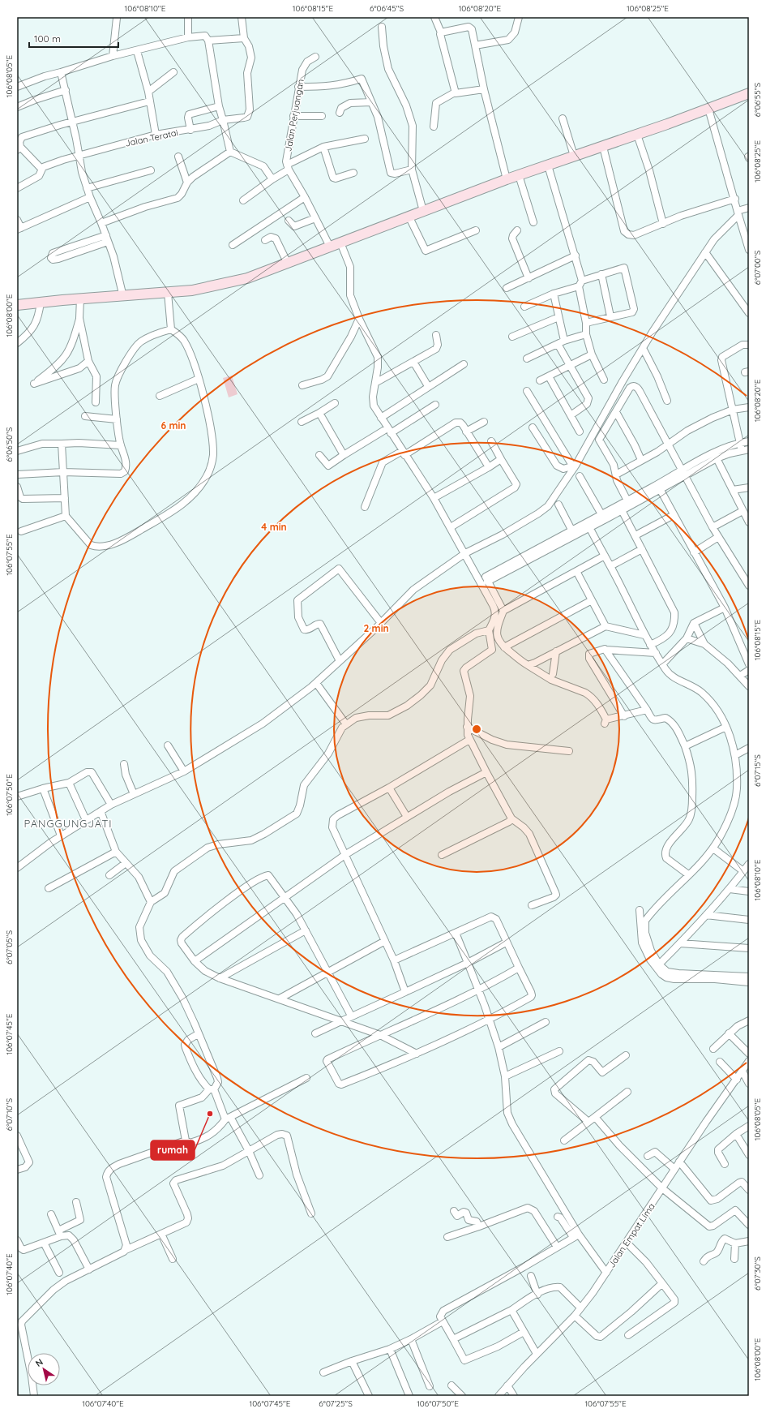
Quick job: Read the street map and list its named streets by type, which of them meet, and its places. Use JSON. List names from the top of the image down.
{
  "streets": {
    "street": ["Jalan Perjuangan", "Jalan Teratai", "Jalan Empat Lima"]
  },
  "districts": ["PANGGUNGJATI"],
  "places": ["rumah"],
  "scale_bar": "100 m",
  "north": "top left",
  "coordinates": [
    "106°08'10\"E",
    "106°08'15\"E",
    "6°06'45\"S",
    "106°08'20\"E",
    "106°08'25\"E",
    "106°08'05\"E",
    "6°06'55\"S",
    "6°07'00\"S",
    "106°08'00\"E",
    "6°06'50\"S",
    "106°07'55\"E",
    "6°07'15\"S",
    "106°07'50\"E",
    "6°07'05\"S",
    "106°07'45\"E",
    "6°07'10\"S",
    "6°07'30\"S",
    "106°07'40\"E",
    "6°07'25\"S"
  ],
  "rings": ["6 min", "4 min", "2 min"]
}
